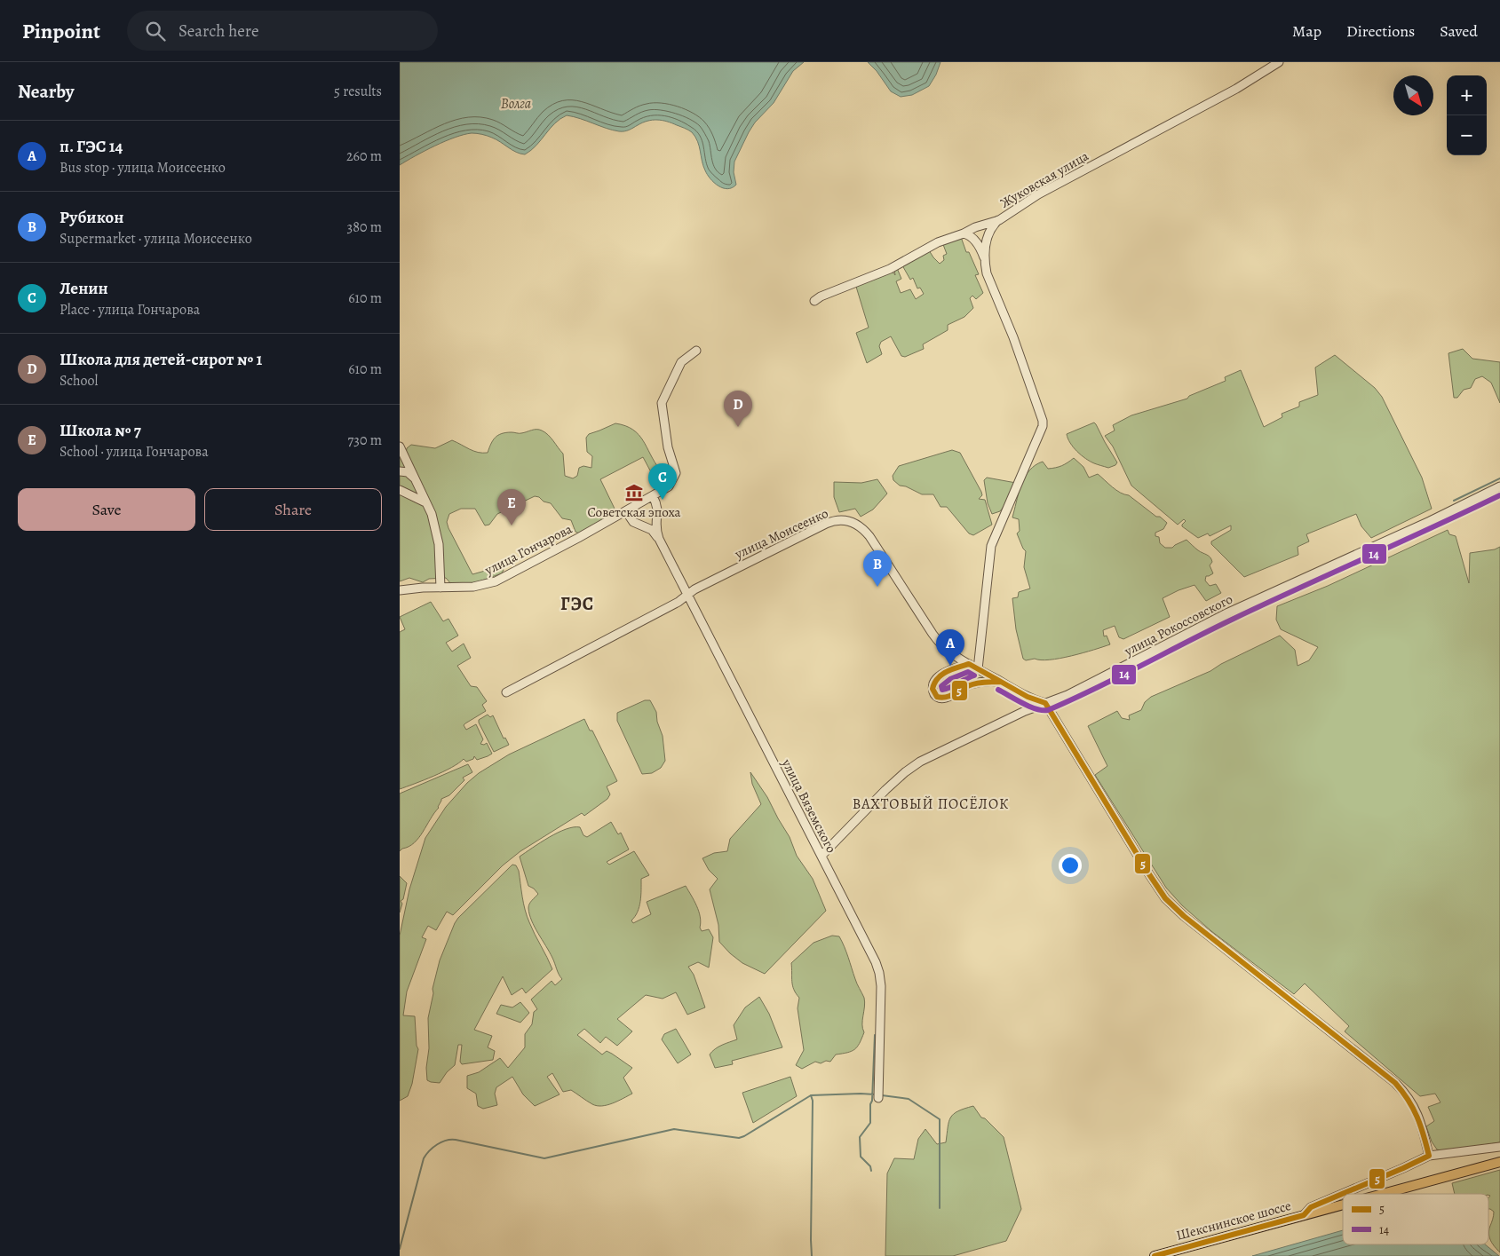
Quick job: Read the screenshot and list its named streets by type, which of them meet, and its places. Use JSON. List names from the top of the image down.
{
  "streets": {
    "main road": ["Шекснинское шоссе"],
    "street": [
      "Жуковская улица",
      "улица Моисеенко",
      "улица Гончарова",
      "улица Рокоссовского",
      "улица Вяземского"
    ]
  },
  "crossings": [
    ["улица Моисеенко", "улица Рокоссовского"],
    ["улица Моисеенко", "улица Вяземского"],
    ["улица Рокоссовского", "улица Вяземского"]
  ],
  "districts": ["ГЭС", "ВАХТОВЫЙ ПОСЁЛОК"],
  "water": ["Волга"],
  "places": {
    "museum": ["Советская эпоха"]
  },
  "lines": ["transit line 14", "transit line 5"],
  "legend": ["5", "14"],
  "north": "bottom right",
  "page": {
    "header": "Pinpoint",
    "search": "Search here",
    "nav": ["Map", "Directions", "Saved"],
    "heading": ["Nearby", "5 results"],
    "map_buttons": ["+", "−"],
    "list": [
      {
        "mark": "A",
        "name": "п. ГЭС 14",
        "note": "Bus stop · улица Моисеенко",
        "value": "260 m"
      },
      {
        "mark": "B",
        "name": "Рубикон",
        "note": "Supermarket · улица Моисеенко",
        "value": "380 m"
      },
      {
        "mark": "C",
        "name": "Ленин",
        "note": "Place · улица Гончарова",
        "value": "610 m"
      },
      {
        "mark": "D",
        "name": "Школа для детей-сирот № 1",
        "note": "School",
        "value": "610 m"
      },
      {
        "mark": "E",
        "name": "Школа № 7",
        "note": "School · улица Гончарова",
        "value": "730 m"
      }
    ],
    "pins": [
      "D",
      "C",
      "E",
      "B",
      "A"
    ],
    "buttons": ["Save", "Share"]
  }
}
